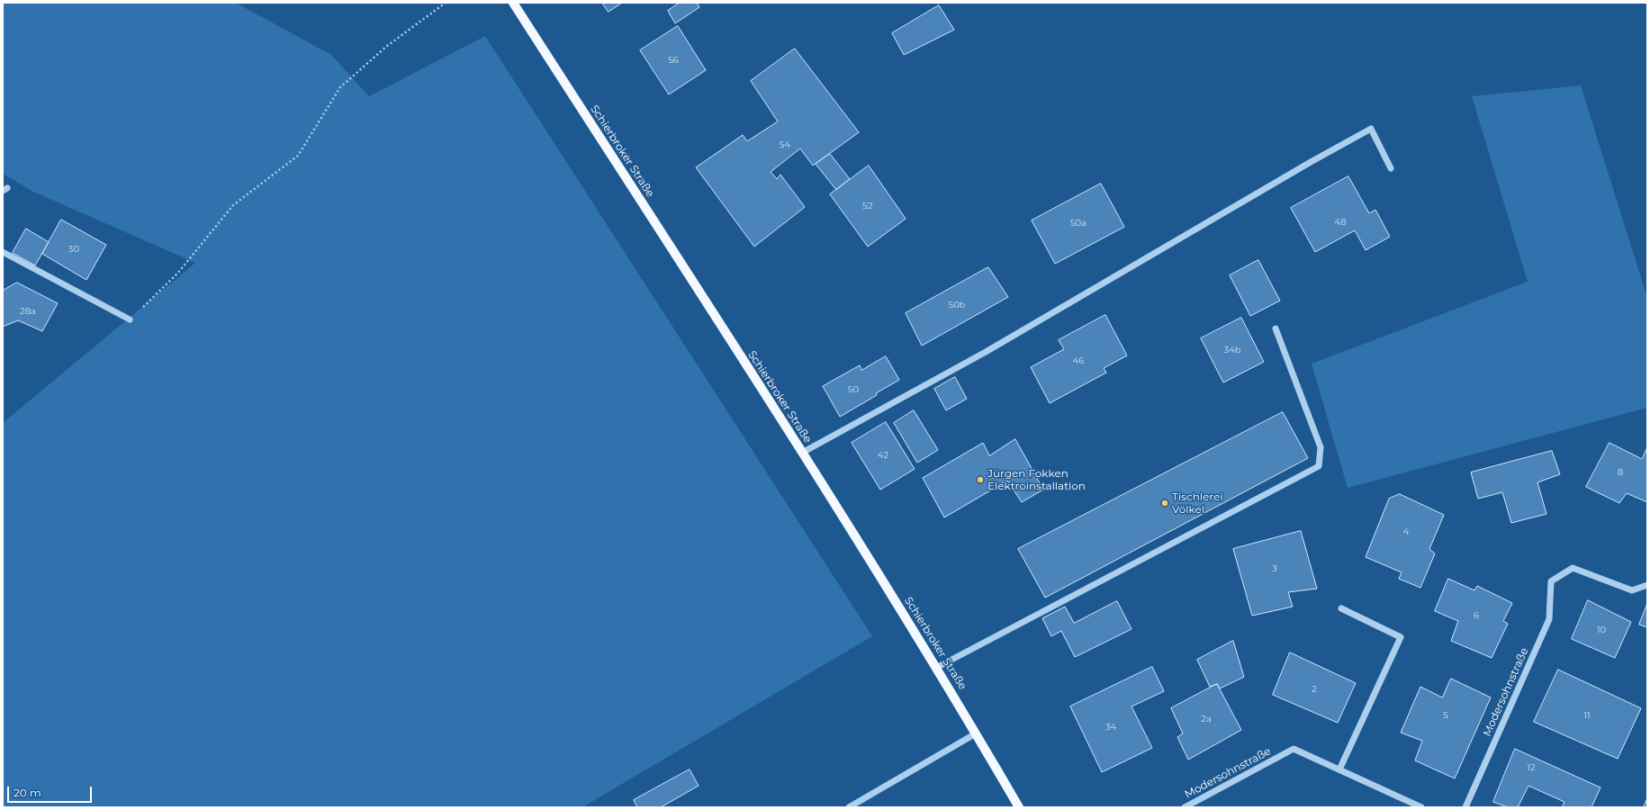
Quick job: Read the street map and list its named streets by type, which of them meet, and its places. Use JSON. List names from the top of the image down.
{
  "streets": {
    "main road": ["Schierbroker Straße"],
    "street": ["Modersohnstraße"]
  },
  "places": ["Jürgen Fokken Elektroinstallation", "Tischlerei Völkel"],
  "house_numbers": [
    "56",
    "54",
    "52",
    "48",
    "50a",
    "30",
    "50b",
    "28a",
    "34b",
    "46",
    "50",
    "42",
    "8",
    "4",
    "3",
    "6",
    "10",
    "2",
    "5",
    "11",
    "2a",
    "34",
    "12"
  ],
  "scale_bar": "20 m"
}
